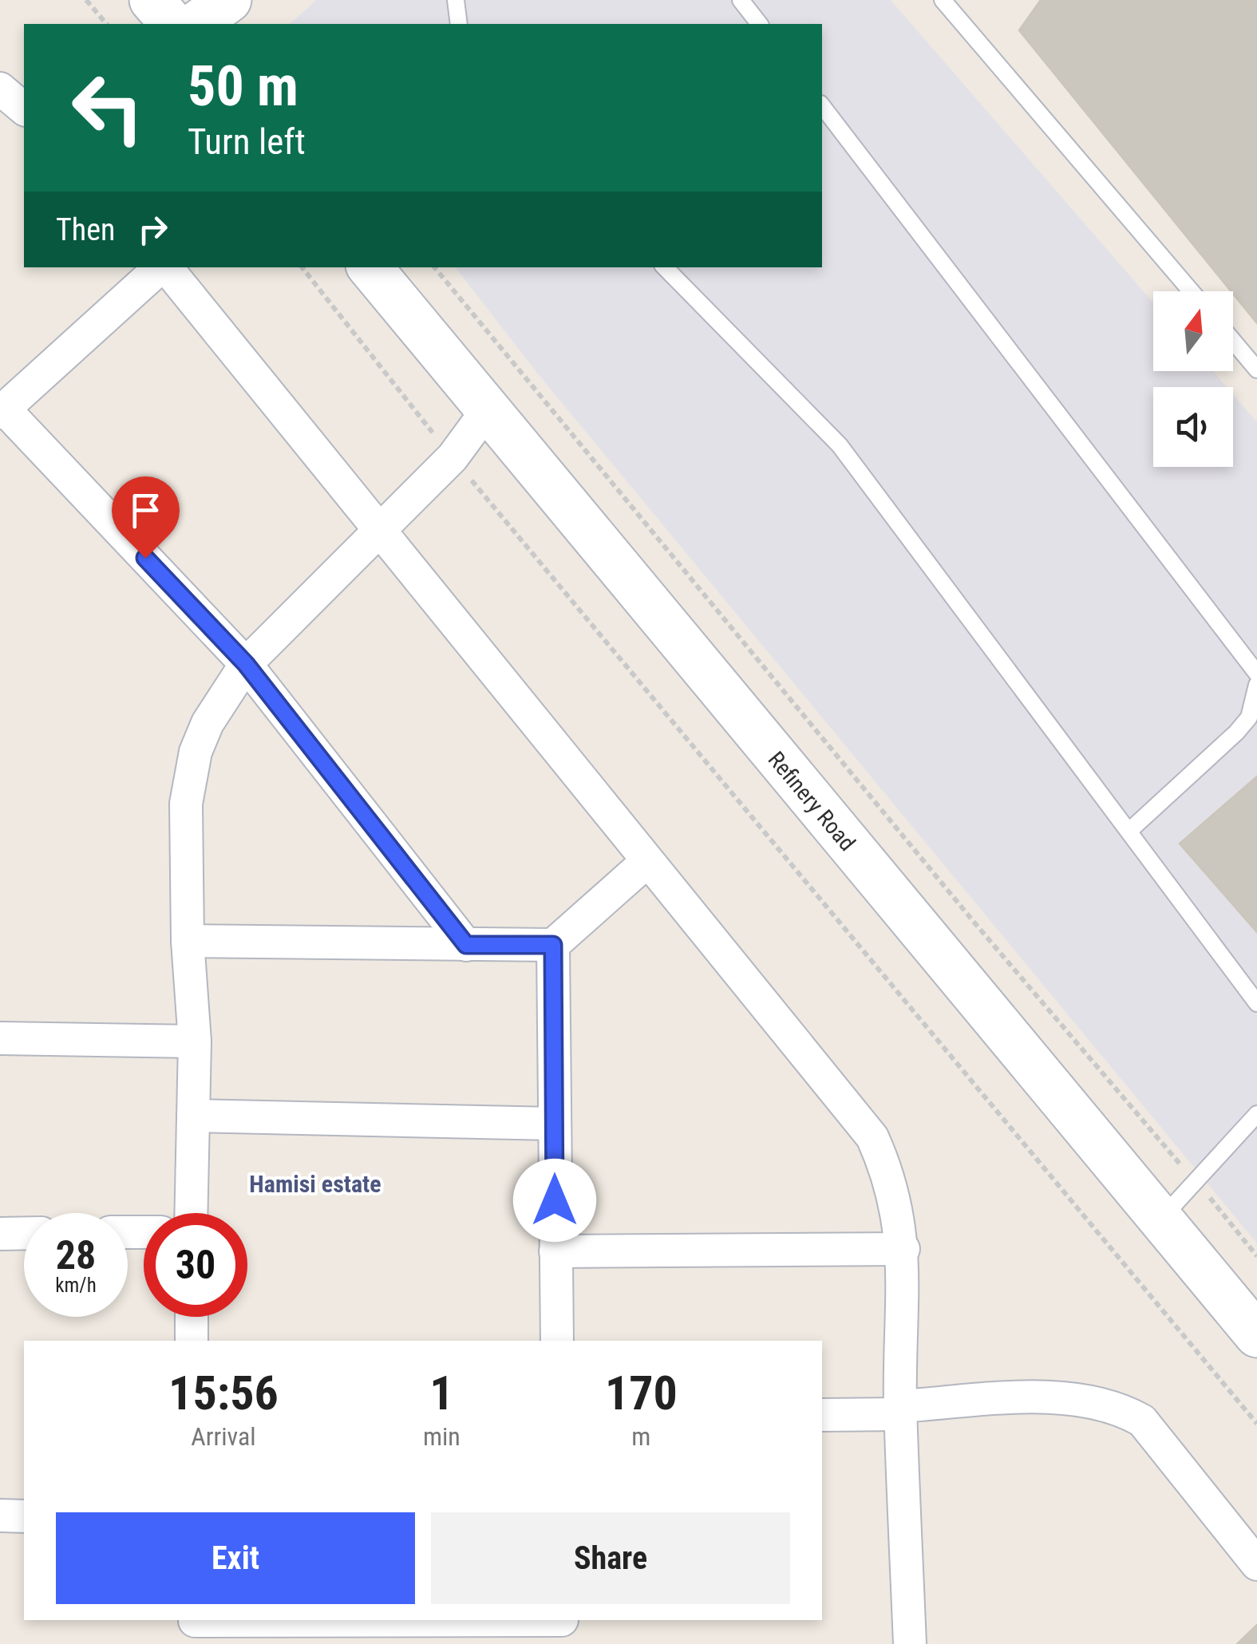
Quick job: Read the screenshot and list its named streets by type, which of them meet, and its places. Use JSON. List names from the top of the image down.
{
  "streets": {
    "main road": ["Refinery Road"]
  },
  "districts": ["Hamisi estate"],
  "north": "top",
  "page": {
    "turn": ["50 m", "Turn left"],
    "then": "Then",
    "speed": "28 km/h",
    "limit": "30",
    "eta": [
      "15:56",
      "Arrival",
      "1",
      "min",
      "170",
      "m"
    ],
    "buttons": ["Exit", "Share"]
  }
}
